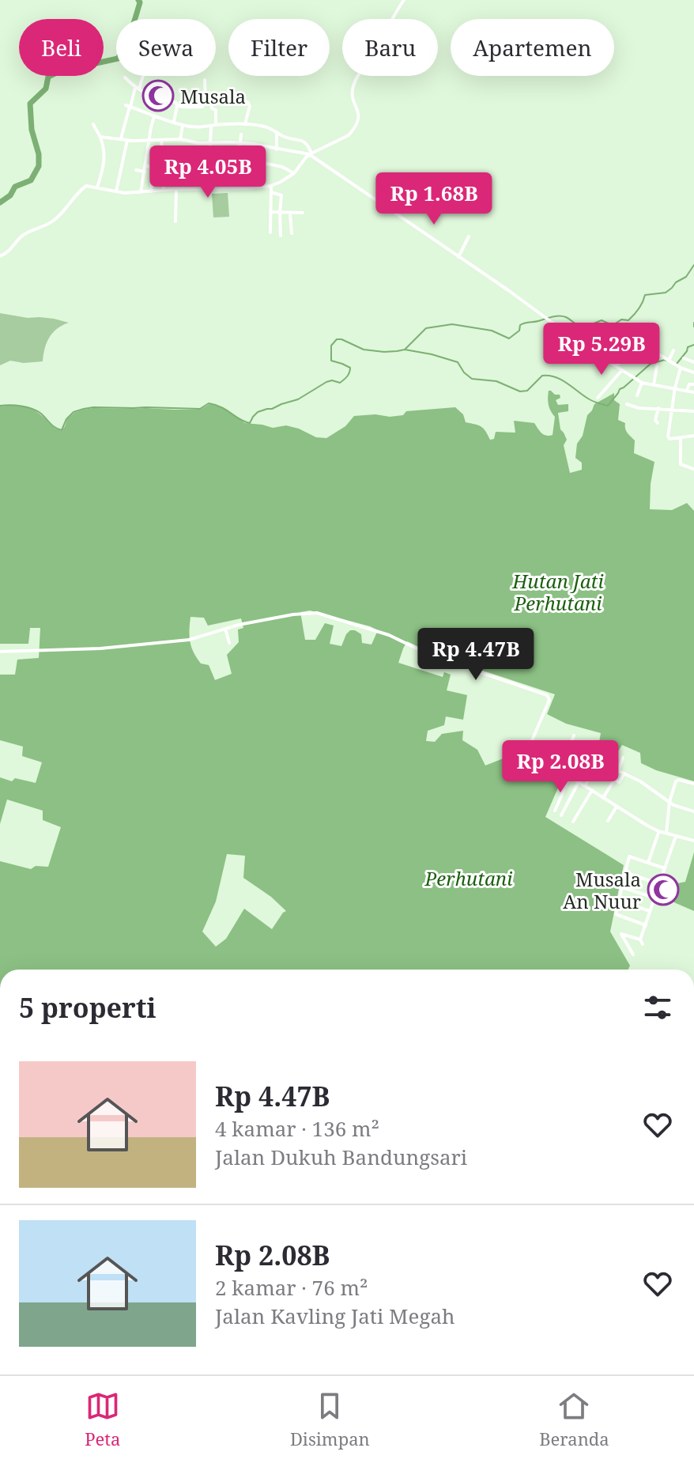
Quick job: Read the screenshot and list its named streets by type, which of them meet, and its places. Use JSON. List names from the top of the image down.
{
  "parks": ["Hutan Jati Perhutani", "Perhutani"],
  "places": {
    "mosque": ["Musala", "Musala An Nuur"]
  },
  "page": {
    "chip": [
      "Beli",
      "Sewa",
      "Filter",
      "Baru",
      "Apartemen"
    ],
    "price": [
      "Rp 4.05B",
      "Rp 1.68B",
      "Rp 5.29B",
      "Rp 4.47B",
      "Rp 2.08B"
    ],
    "heading": "5 properti",
    "list": [
      {
        "name": "Rp 4.47B",
        "note": "4 kamar · 136 m² · Jalan Dukuh Bandungsari"
      },
      {
        "name": "Rp 2.08B",
        "note": "2 kamar · 76 m² · Jalan Kavling Jati Megah"
      }
    ],
    "tabs": ["Peta", "Disimpan", "Beranda"]
  }
}
